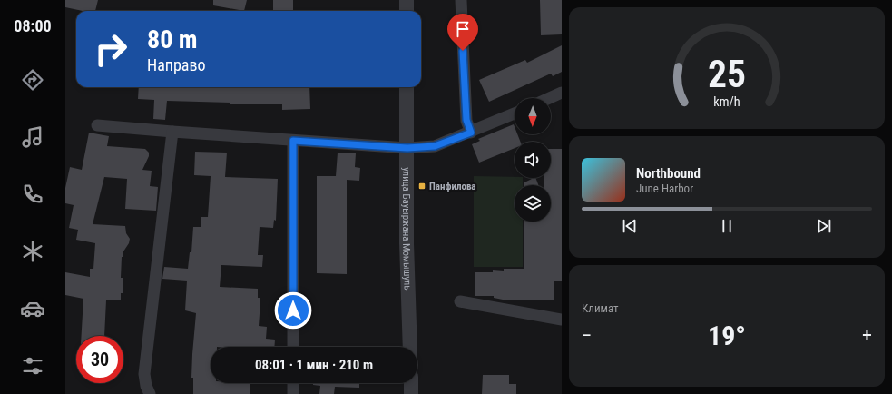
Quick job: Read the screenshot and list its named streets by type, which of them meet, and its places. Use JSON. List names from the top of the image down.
{
  "streets": {
    "street": ["улица Бауыржана Момышулы"]
  },
  "places": {
    "transit": ["Панфилова"]
  },
  "north": "bottom",
  "page": {
    "tabs": "08:00",
    "turn": ["80 m", "Направо"],
    "song": ["Northbound", "June Harbor"],
    "tile": "Климат",
    "heat": ["−", "19°", "+"],
    "limit": "30",
    "trip": "08:01 · 1 мин · 210 m",
    "gauge": ["25", "km/h"]
  }
}
